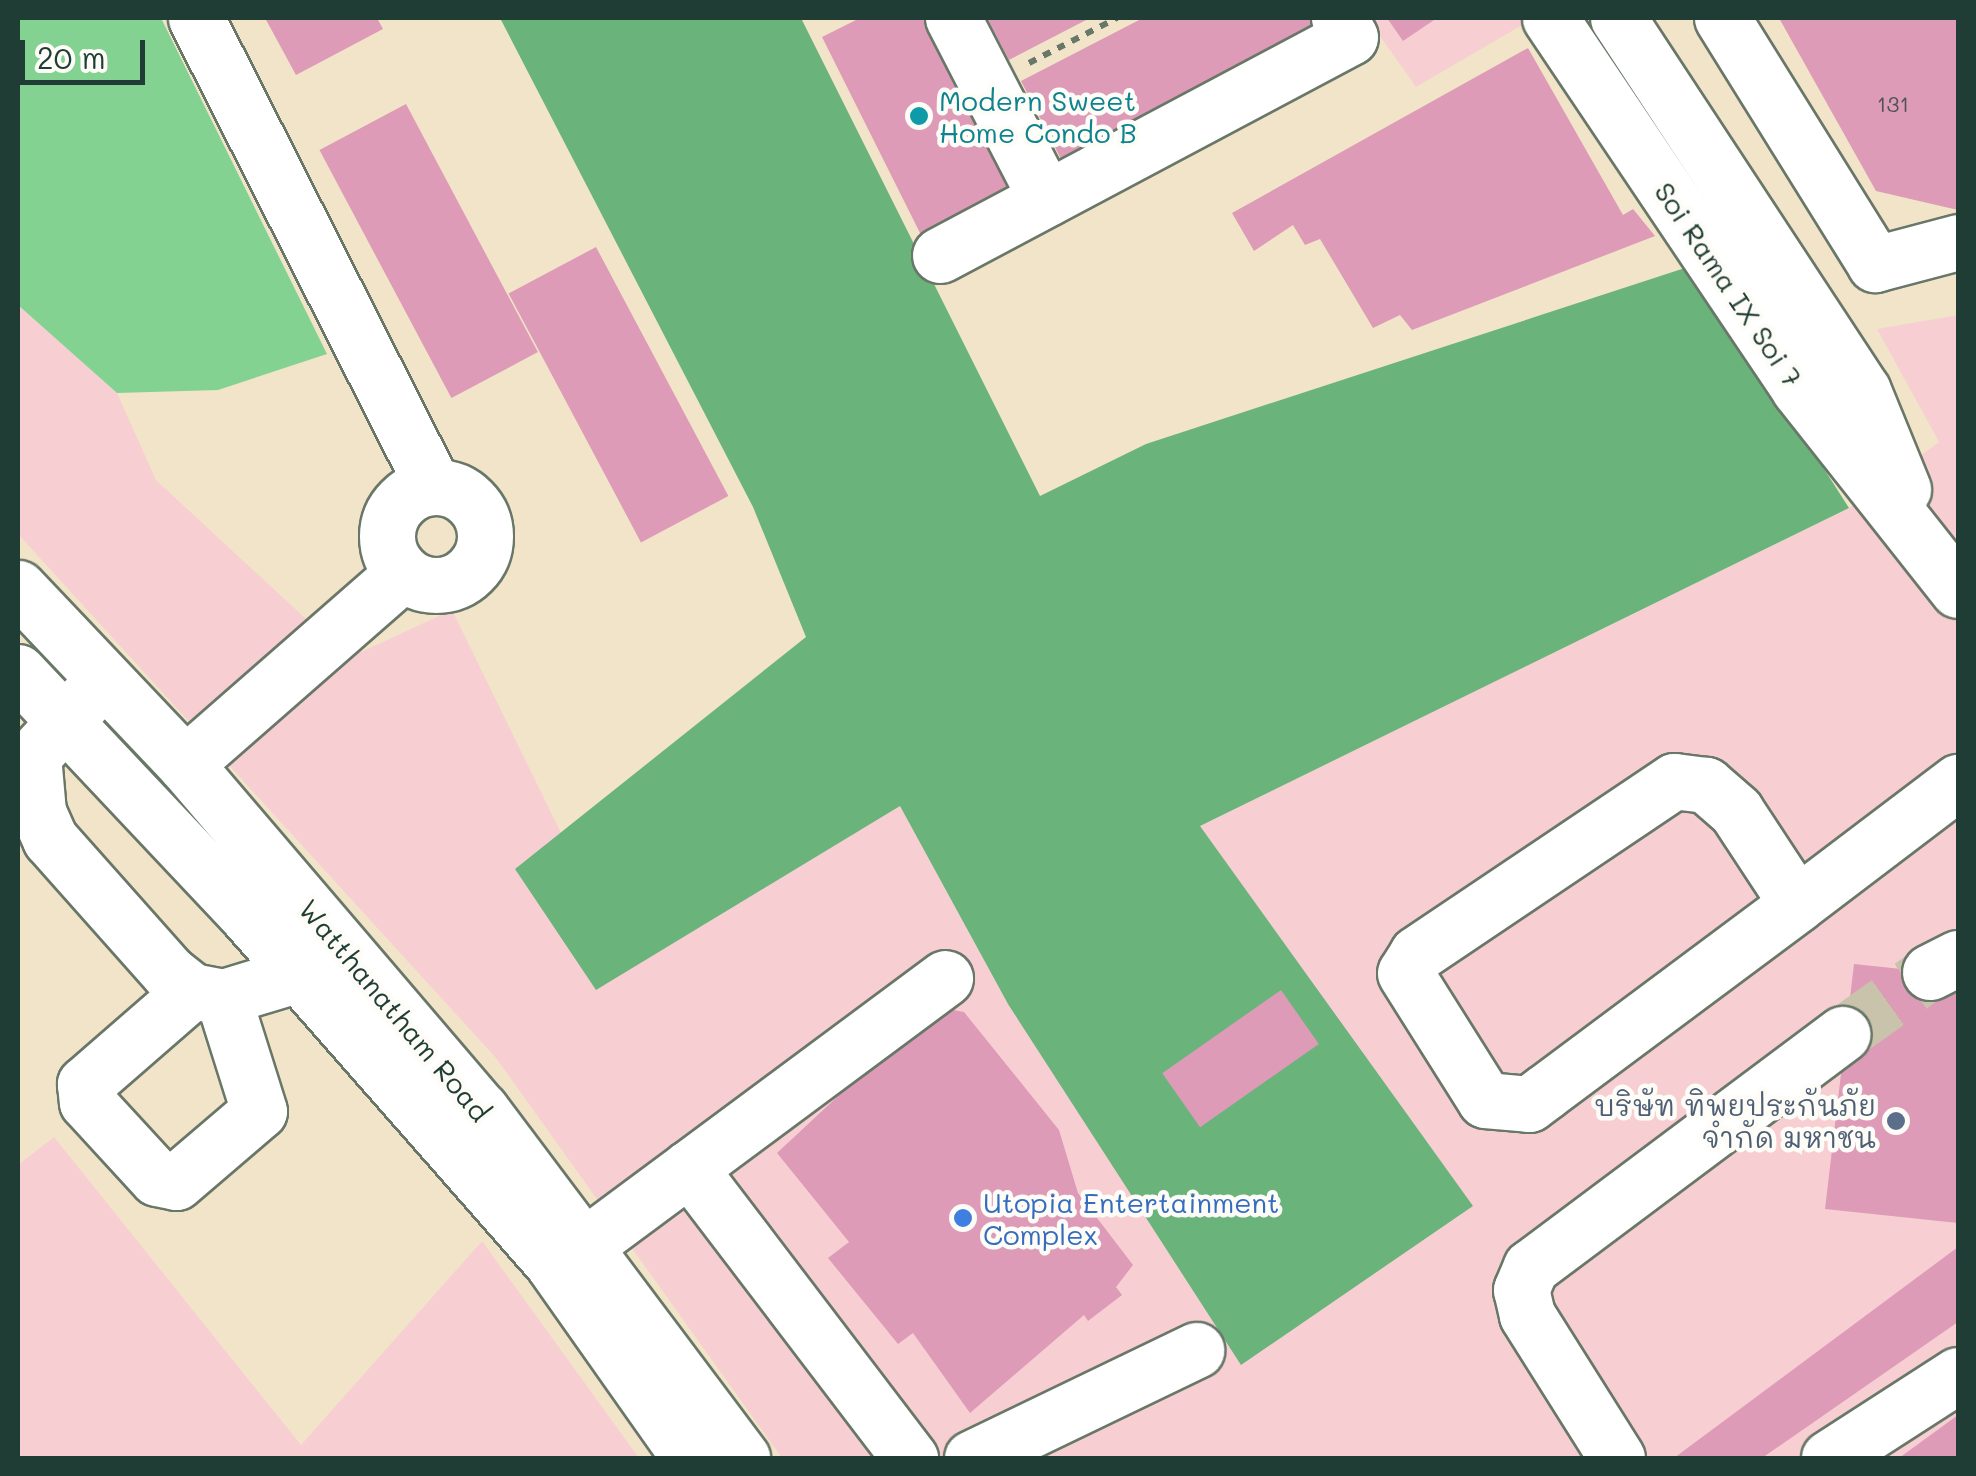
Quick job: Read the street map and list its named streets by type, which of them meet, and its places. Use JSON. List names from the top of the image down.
{
  "streets": {
    "street": ["Soi Rama IX Soi 7", "Watthanatham Road"]
  },
  "places": ["Modern Sweet Home Condo B", "บริษัท ทิพยประกันภัย จำกัด มหาชน", "Utopia Entertainment Complex"],
  "house_numbers": ["131"],
  "scale_bar": "20 m"
}
